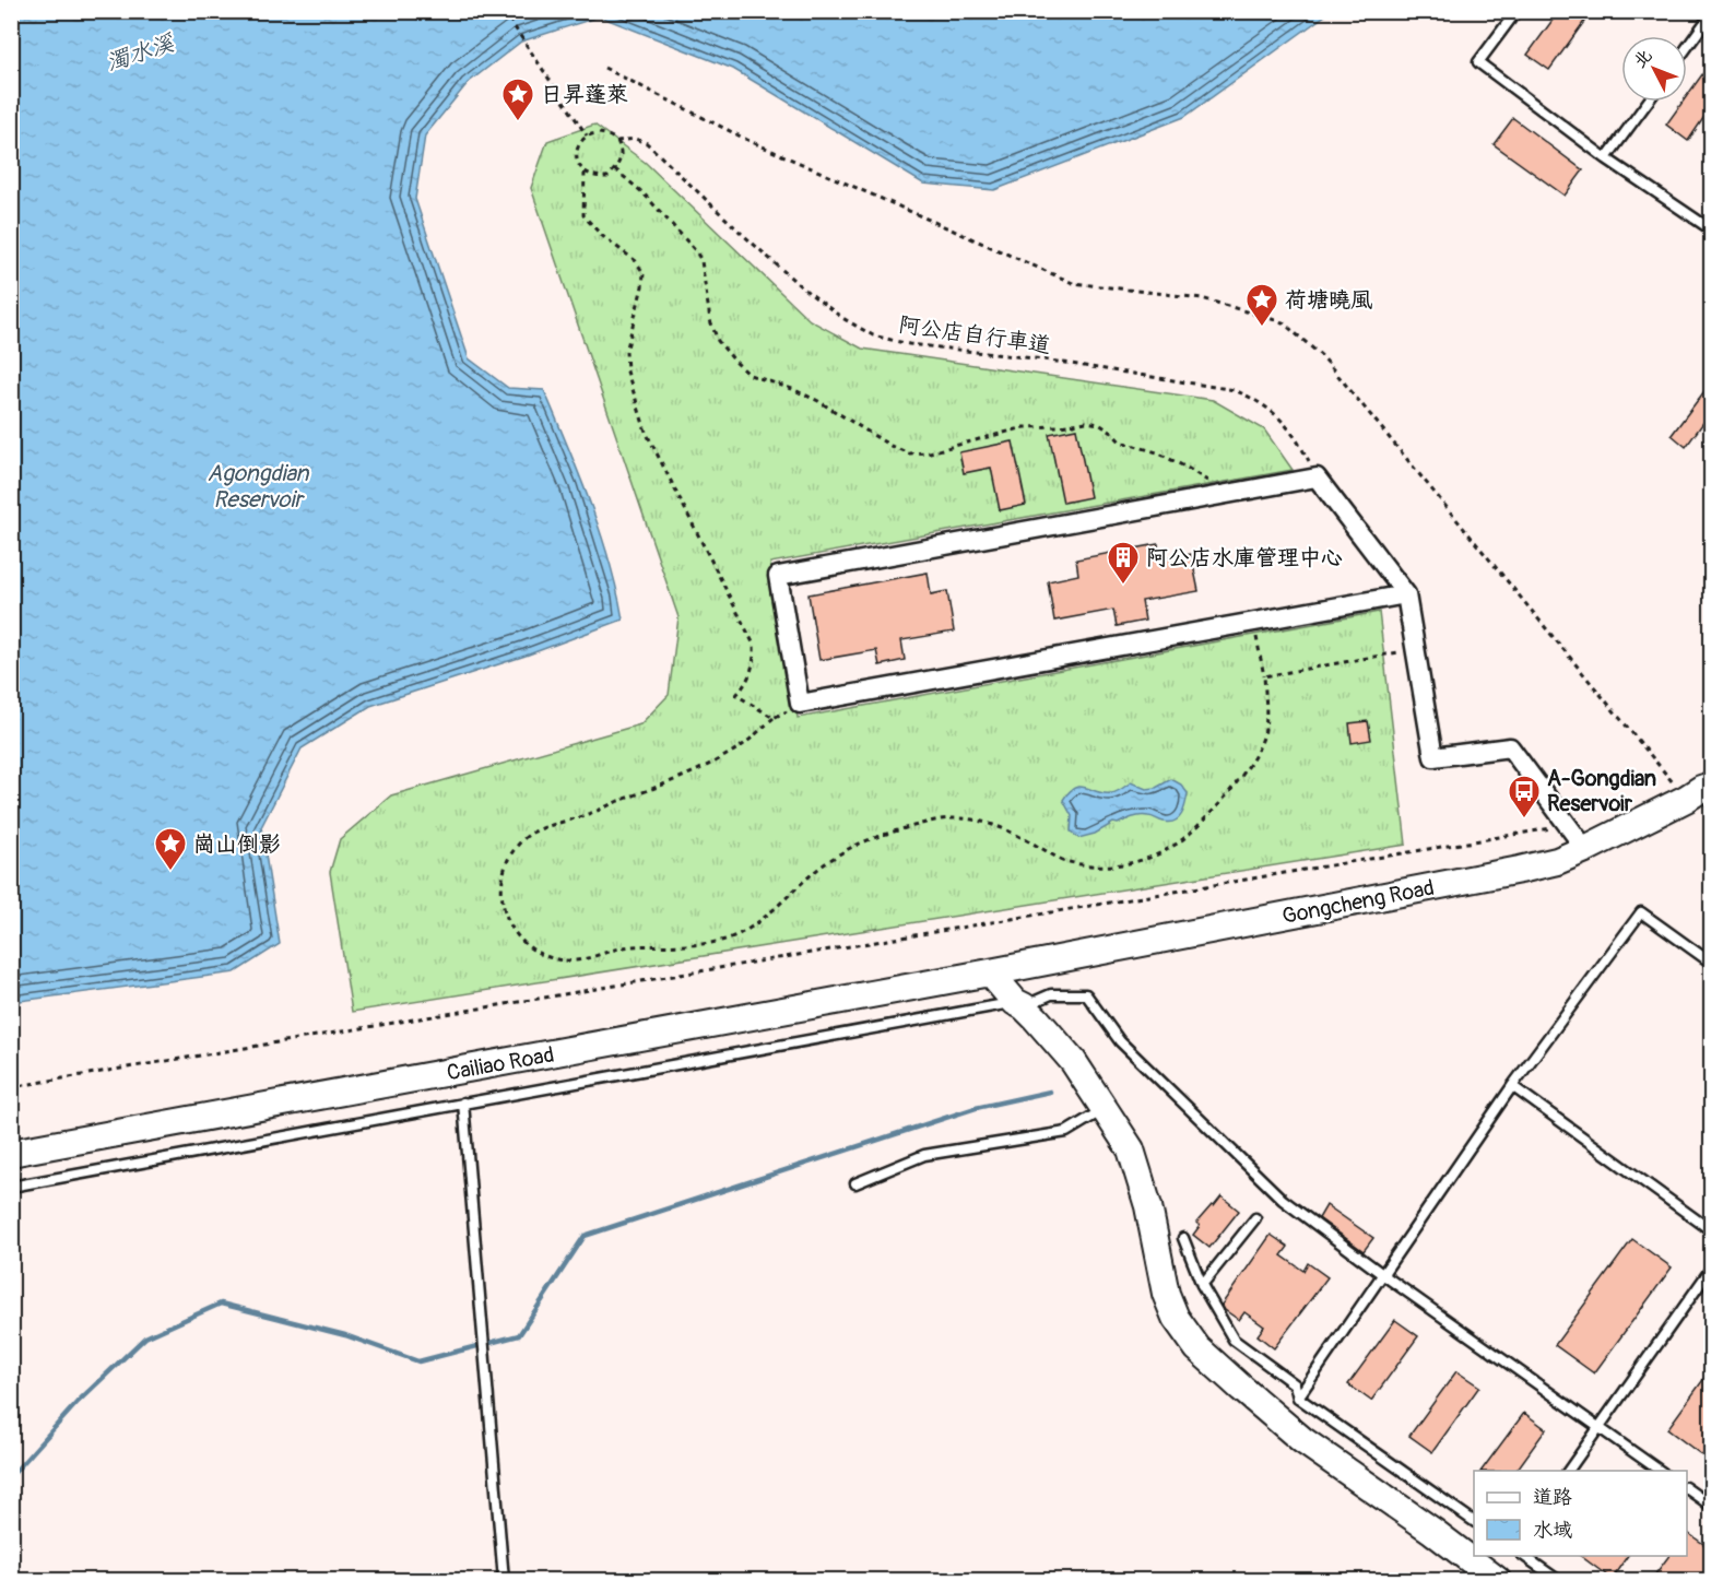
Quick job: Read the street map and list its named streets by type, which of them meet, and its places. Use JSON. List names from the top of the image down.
{
  "streets": {
    "street": ["Gongcheng Road", "Cailiao Road"],
    "path": ["阿公店自行車道"]
  },
  "crossings": [
    ["Gongcheng Road", "Cailiao Road"]
  ],
  "water": ["濁水溪", "Agongdian Reservoir"],
  "places": {
    "place": ["日昇蓬萊", "荷塘曉風", "崗山倒影"],
    "building": ["阿公店水庫管理中心"],
    "bus stop": ["A-Gongdian Reservoir"]
  },
  "legend": ["道路", "水域"],
  "north": "top left"
}
